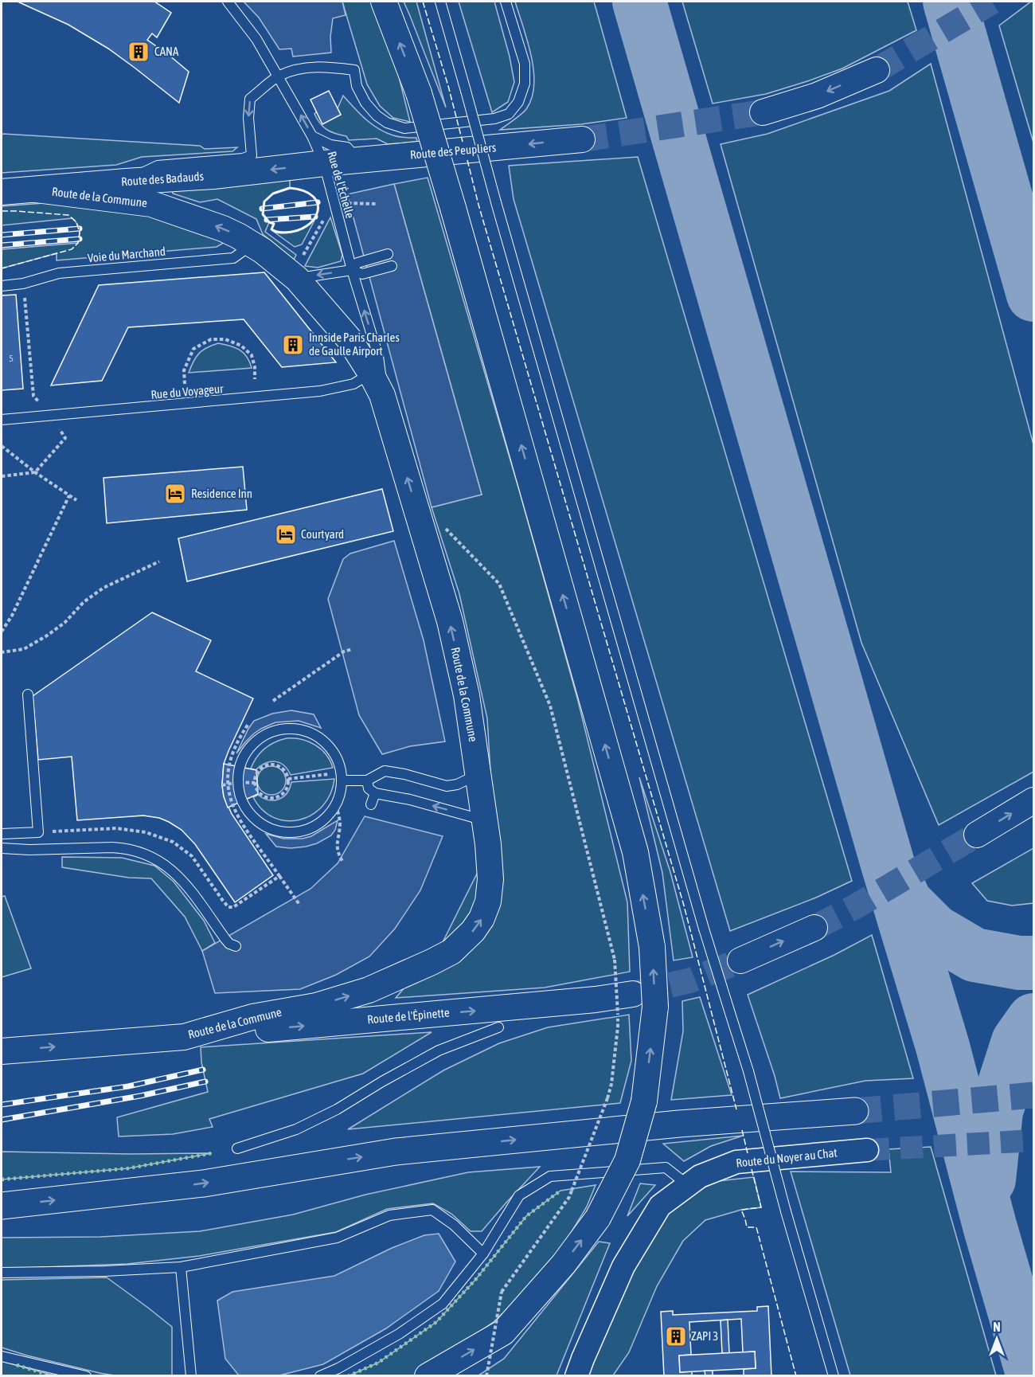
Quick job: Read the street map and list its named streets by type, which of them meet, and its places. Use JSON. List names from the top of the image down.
{
  "streets": {
    "main road": [
      "Route des Peupliers",
      "Route des Badauds",
      "Route de la Commune",
      "Route de l'Épinette"
    ],
    "street": ["Route du Noyer au Chat"],
    "lane": ["Rue de l'Échelle", "Voie du Marchand", "Rue du Voyageur"]
  },
  "crossings": [
    ["Route des Peupliers", "Route des Badauds"],
    ["Route des Peupliers", "Rue de l'Échelle"],
    ["Route des Badauds", "Rue de l'Échelle"],
    ["Route des Badauds", "Route de la Commune"],
    ["Rue de l'Échelle", "Route de la Commune"],
    ["Rue de l'Échelle", "Rue du Voyageur"],
    ["Route de la Commune", "Voie du Marchand"],
    ["Route de la Commune", "Rue du Voyageur"],
    ["Route de la Commune", "Route de l'Épinette"]
  ],
  "one_way": ["Route des Peupliers", "Route des Badauds", "Rue de l'Échelle"],
  "places": {
    "building": ["CANA", "Innside Paris Charles de Gaulle Airport", "ZAPI 3"],
    "hotel": ["Residence Inn", "Courtyard"]
  },
  "house_numbers": ["5"],
  "north": "top"
}
